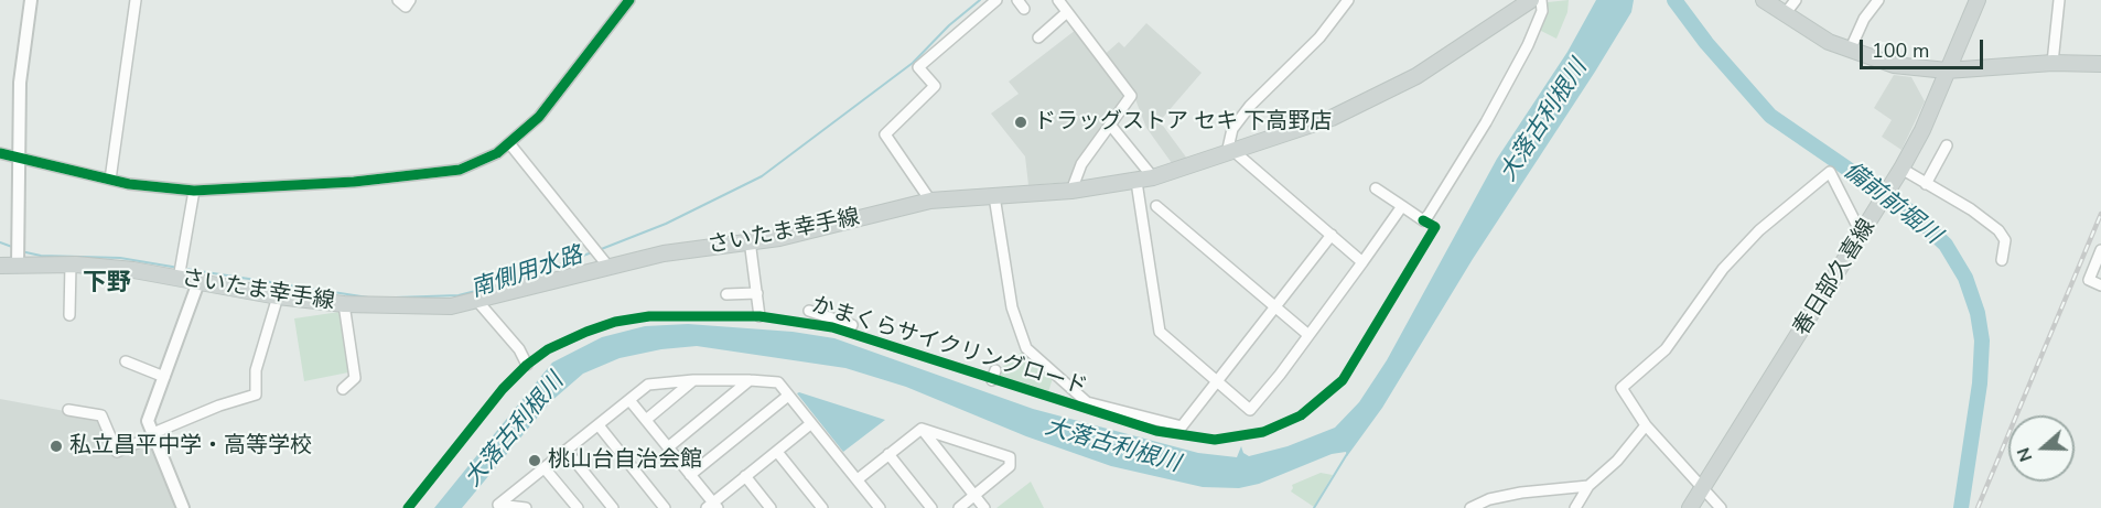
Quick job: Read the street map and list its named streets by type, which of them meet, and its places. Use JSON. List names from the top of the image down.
{
  "streets": {
    "main road": ["さいたま幸手線", "春日部久喜線"],
    "cycle path": ["かまくらサイクリングロード"]
  },
  "districts": ["下野"],
  "water": ["大落古利根川", "備前前堀川", "南側用水路"],
  "places": ["ドラッグストア セキ 下高野店", "私立昌平中学・高等学校", "桃山台自治会館"],
  "scale_bar": "100 m",
  "north": "left"
}
